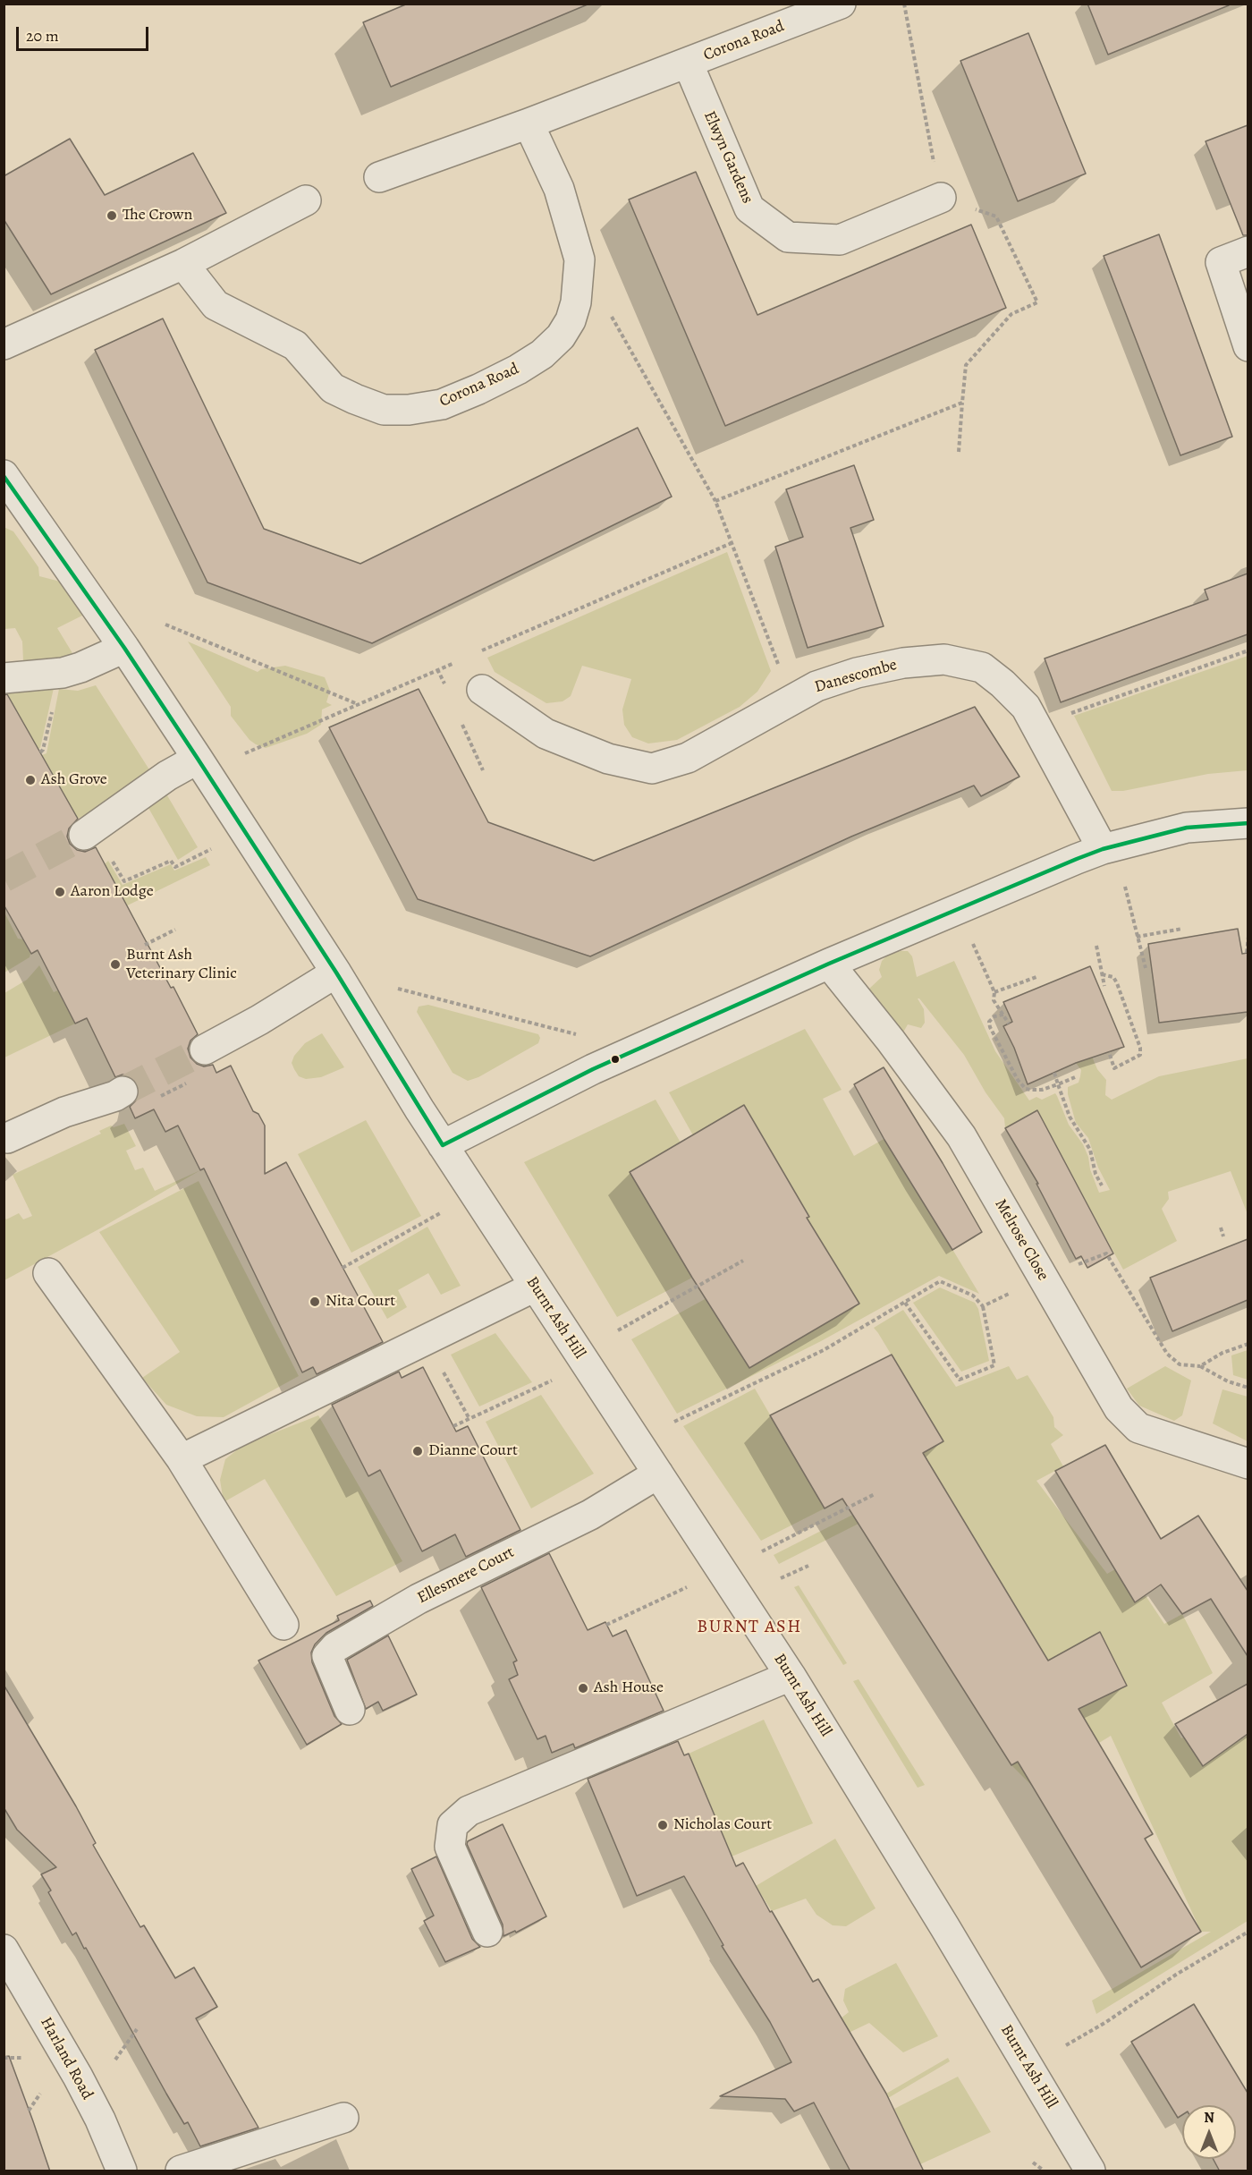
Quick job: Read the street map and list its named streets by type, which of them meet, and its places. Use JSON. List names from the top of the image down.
{
  "streets": {
    "street": [
      "Corona Road",
      "Elwyn Gardens",
      "Danescombe",
      "Melrose Close",
      "Burnt Ash Hill",
      "Ellesmere Court",
      "Harland Road"
    ]
  },
  "crossings": [
    ["Corona Road", "Elwyn Gardens"],
    ["Burnt Ash Hill", "Ellesmere Court"]
  ],
  "districts": ["BURNT ASH"],
  "places": [
    "The Crown",
    "Ash Grove",
    "Aaron Lodge",
    "Burnt Ash Veterinary Clinic",
    "Nita Court",
    "Dianne Court",
    "Ash House",
    "Nicholas Court"
  ],
  "scale_bar": "20 m",
  "north": "top"
}
